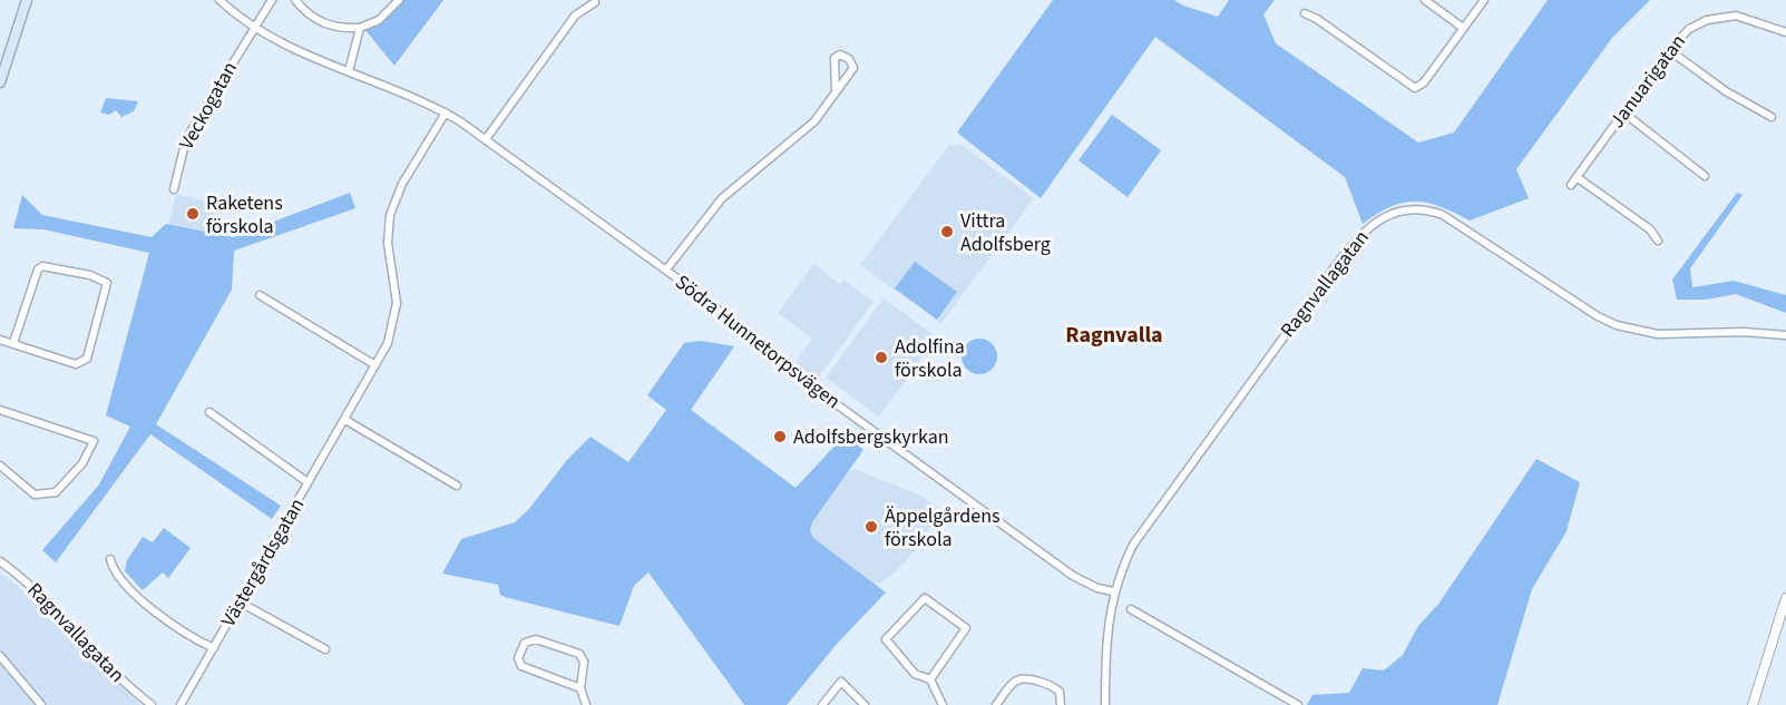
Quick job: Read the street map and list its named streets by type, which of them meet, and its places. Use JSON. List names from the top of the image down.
{
  "streets": {
    "street": [
      "Januarigatan",
      "Veckogatan",
      "Ragnvallagatan",
      "Södra Hunnetorpsvägen",
      "Västergårdsgatan"
    ]
  },
  "crossings": [
    ["Veckogatan", "Södra Hunnetorpsvägen"],
    ["Ragnvallagatan", "Södra Hunnetorpsvägen"],
    ["Södra Hunnetorpsvägen", "Västergårdsgatan"]
  ],
  "districts": ["Ragnvalla"],
  "places": [
    "Raketens förskola",
    "Vittra Adolfsberg",
    "Adolfina förskola",
    "Adolfsbergskyrkan",
    "Äppelgårdens förskola"
  ]
}
